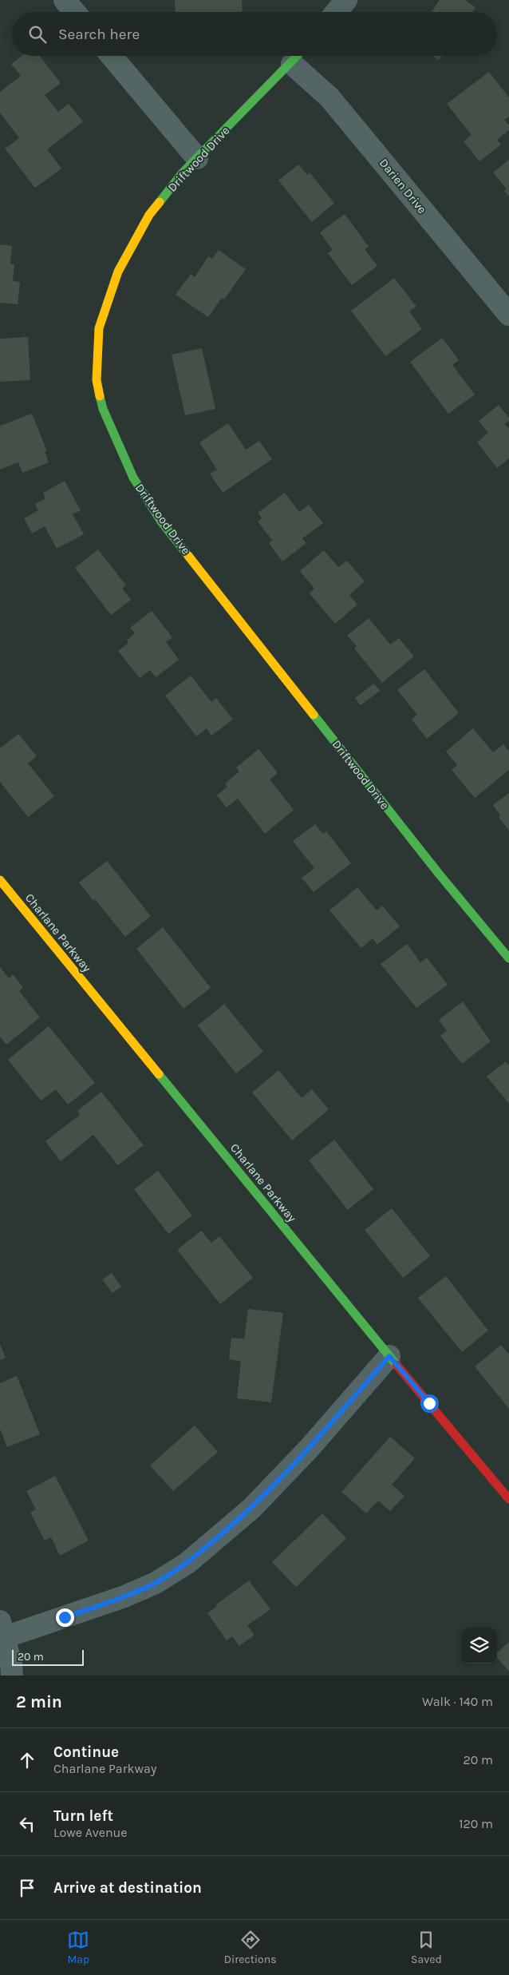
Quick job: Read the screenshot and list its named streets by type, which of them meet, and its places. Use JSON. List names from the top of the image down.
{
  "streets": {
    "street": ["Driftwood Drive", "Darien Drive", "Charlane Parkway"]
  },
  "crossings": [
    ["Driftwood Drive", "Darien Drive"]
  ],
  "scale_bar": "20 m",
  "page": {
    "search": "Search here",
    "scale": "20 m",
    "heading": ["2 min", "Walk · 140 m"],
    "list": [
      ["Continue", "Charlane Parkway", "20 m"],
      ["Turn left", "Lowe Avenue", "120 m"],
      "Arrive at destination"
    ],
    "nav": ["Map", "Directions", "Saved"]
  }
}
